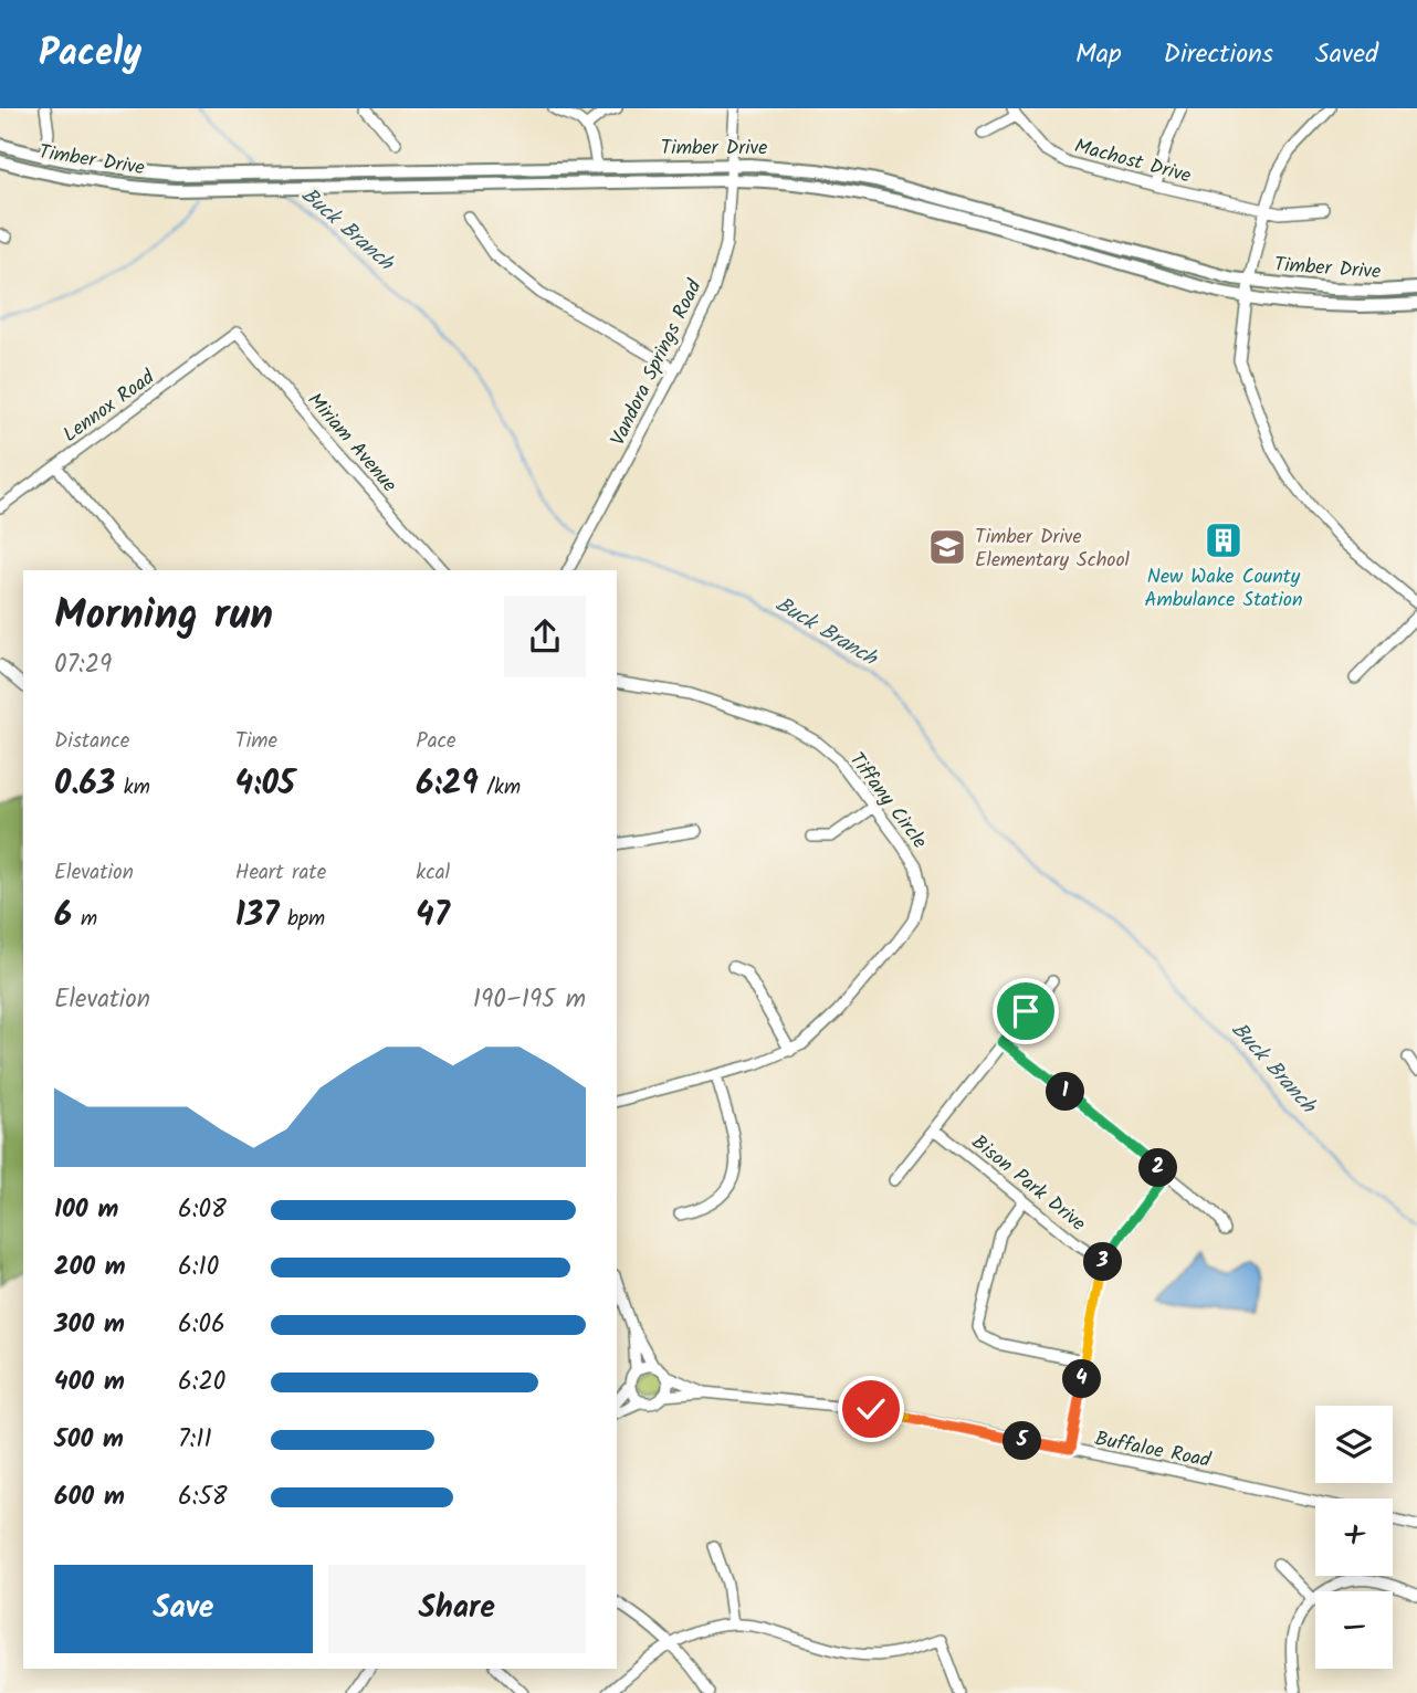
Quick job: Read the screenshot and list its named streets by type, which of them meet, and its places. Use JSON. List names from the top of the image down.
{
  "streets": {
    "main road": ["Timber Drive"],
    "street": [
      "Machost Drive",
      "Vandora Springs Road",
      "Lennox Road",
      "Miriam Avenue",
      "Tiffany Circle",
      "Bison Park Drive",
      "Buffaloe Road"
    ]
  },
  "crossings": [
    ["Timber Drive", "Vandora Springs Road"],
    ["Lennox Road", "Miriam Avenue"]
  ],
  "water": ["Buck Branch"],
  "places": {
    "building": ["New Wake County Ambulance Station"],
    "school or university": ["Timber Drive Elementary School"]
  },
  "page": {
    "header": "Pacely",
    "nav": ["Map", "Directions", "Saved"],
    "heading": ["Morning run", "07:29"],
    "stats": [
      ["Distance", "0.63 km"],
      ["Time", "4:05"],
      ["Pace", "6:29 /km"],
      ["Elevation", "6 m"],
      ["Heart rate", "137 bpm"],
      ["kcal", "47"]
    ],
    "chart": ["Elevation", "190–195 m"],
    "pins": [
      "1",
      "2",
      "3",
      "4",
      "5"
    ],
    "list": [
      {
        "name": "100 m",
        "note": "6:08"
      },
      {
        "name": "200 m",
        "note": "6:10"
      },
      {
        "name": "300 m",
        "note": "6:06"
      },
      {
        "name": "400 m",
        "note": "6:20"
      },
      {
        "name": "500 m",
        "note": "7:11"
      },
      {
        "name": "600 m",
        "note": "6:58"
      }
    ],
    "map_buttons": ["+", "−"],
    "buttons": ["Save", "Share"]
  }
}
